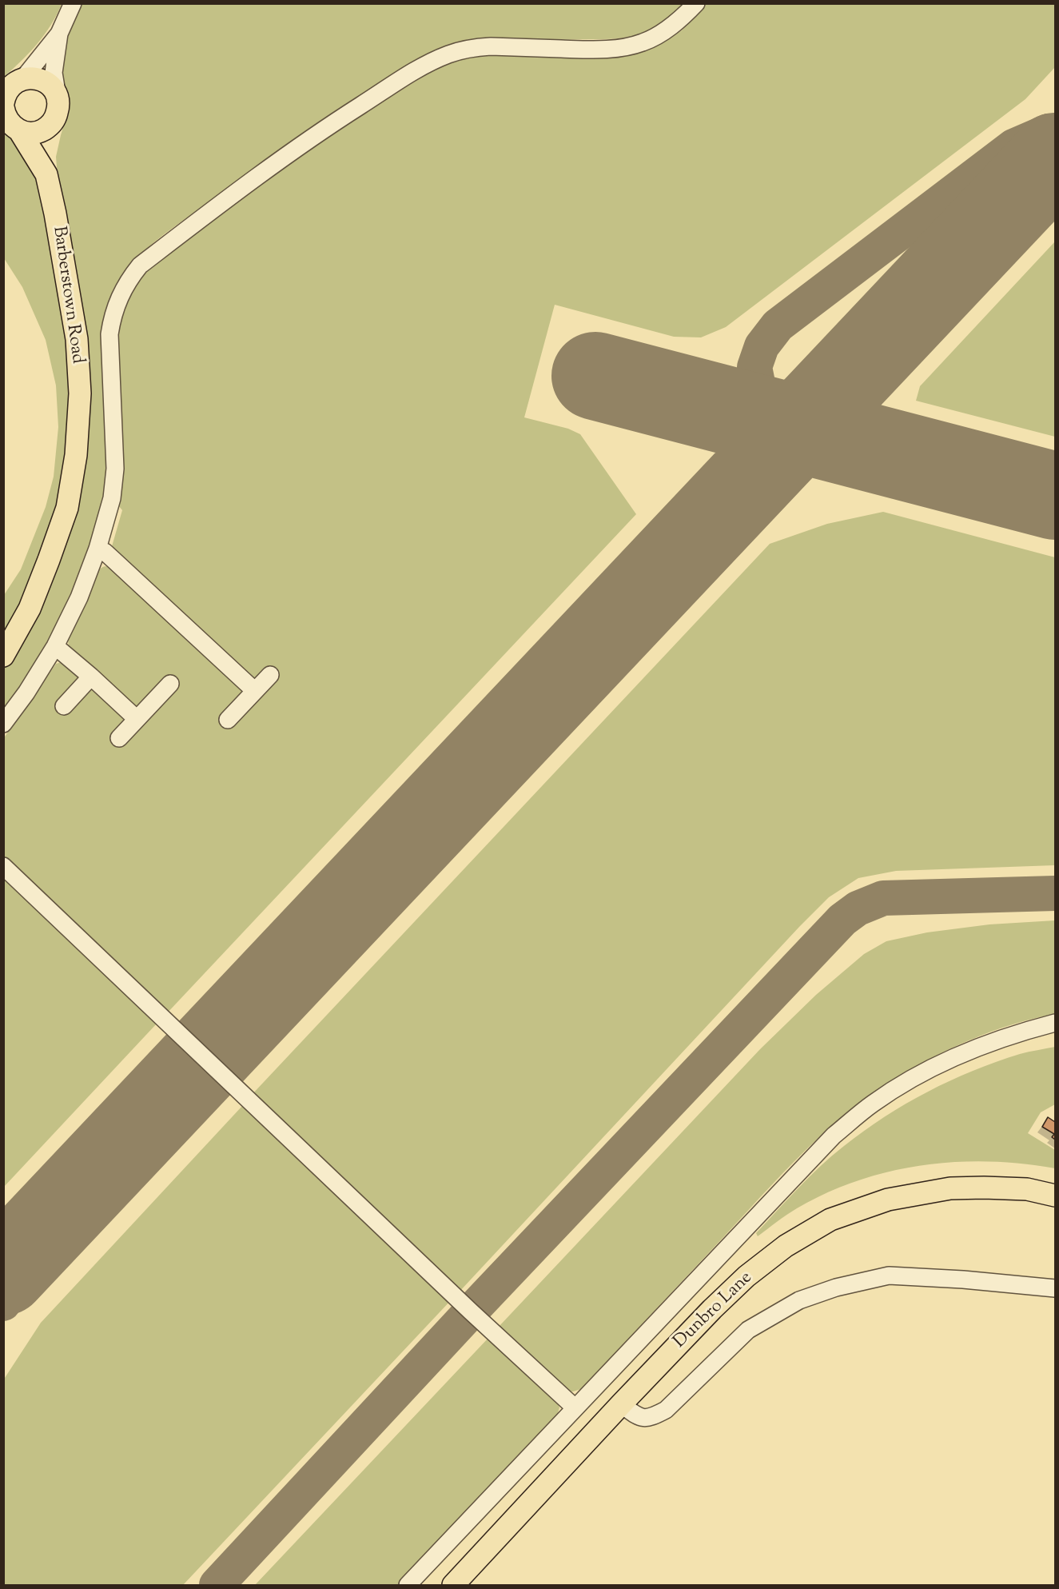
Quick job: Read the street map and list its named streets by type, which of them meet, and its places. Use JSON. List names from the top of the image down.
{
  "streets": {
    "main road": ["Barberstown Road", "Dunbro Lane"]
  }
}
